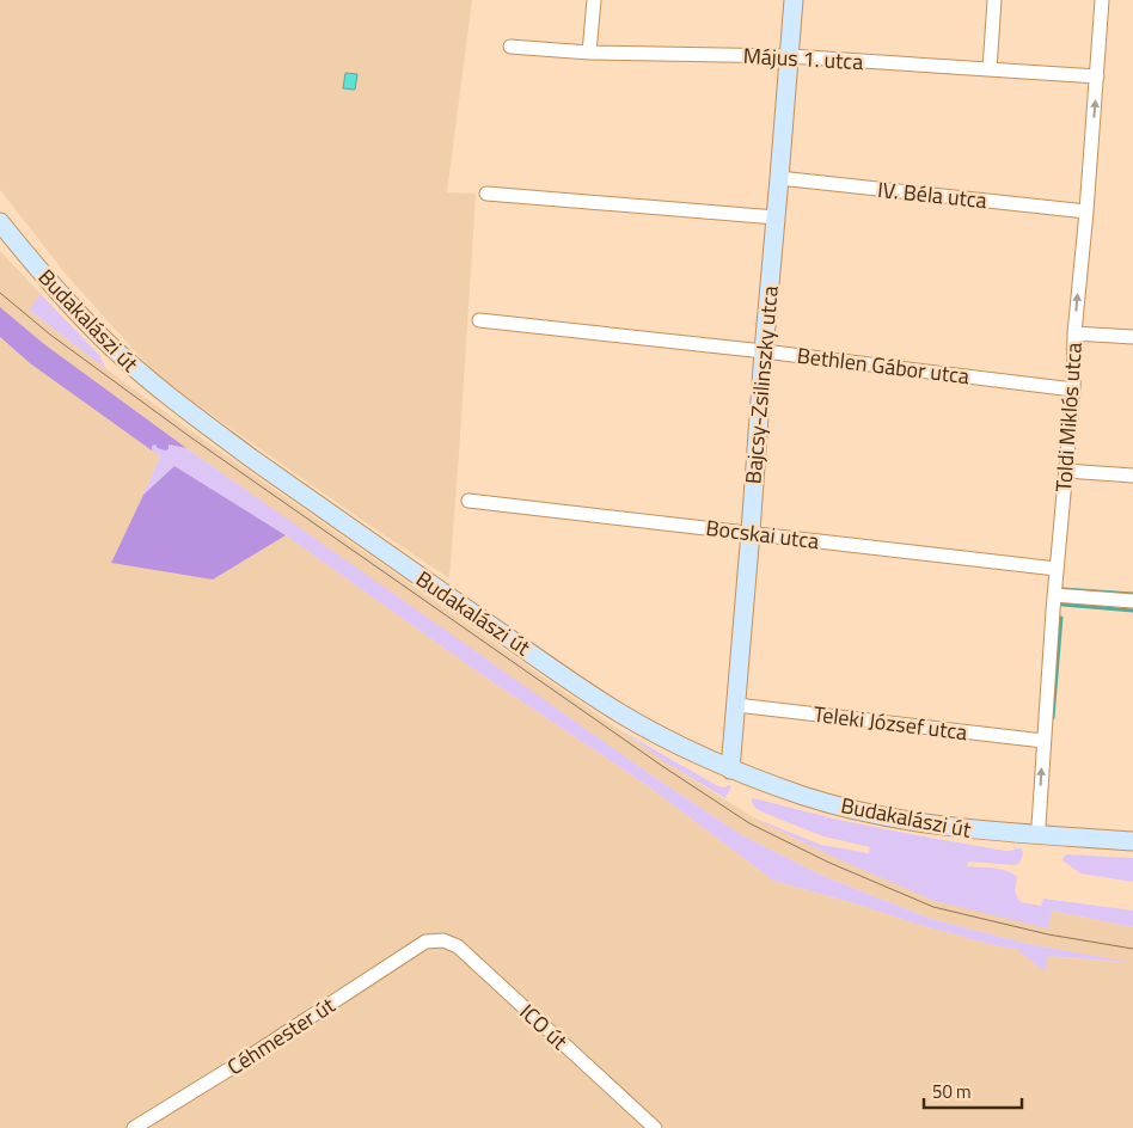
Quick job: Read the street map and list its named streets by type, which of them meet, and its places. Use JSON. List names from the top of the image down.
{
  "streets": {
    "main road": ["Budakalászi út", "Bajcsy-Zsilinszky utca"],
    "street": [
      "Május 1. utca",
      "IV. Béla utca",
      "Bethlen Gábor utca",
      "Toldi Miklós utca",
      "Bocskai utca",
      "Teleki József utca",
      "ICO út",
      "Céhmester út"
    ]
  },
  "crossings": [
    ["Május 1. utca", "Bajcsy-Zsilinszky utca"],
    ["Május 1. utca", "Toldi Miklós utca"],
    ["IV. Béla utca", "Bajcsy-Zsilinszky utca"],
    ["IV. Béla utca", "Toldi Miklós utca"],
    ["Budakalászi út", "Bajcsy-Zsilinszky utca"],
    ["Budakalászi út", "Toldi Miklós utca"],
    ["Bethlen Gábor utca", "Bajcsy-Zsilinszky utca"],
    ["Bethlen Gábor utca", "Toldi Miklós utca"],
    ["Bajcsy-Zsilinszky utca", "Bocskai utca"],
    ["Bajcsy-Zsilinszky utca", "Teleki József utca"],
    ["Toldi Miklós utca", "Bocskai utca"],
    ["Toldi Miklós utca", "Teleki József utca"],
    ["ICO út", "Céhmester út"]
  ],
  "one_way": ["Toldi Miklós utca"],
  "scale_bar": "50 m"
}
